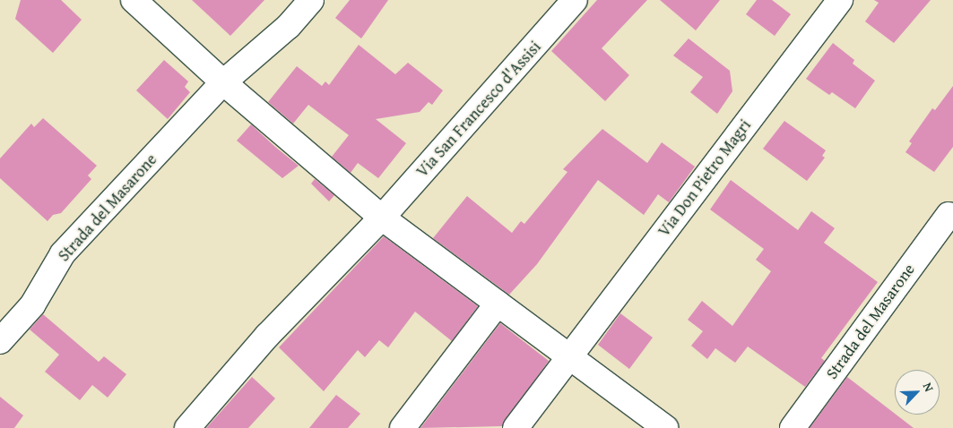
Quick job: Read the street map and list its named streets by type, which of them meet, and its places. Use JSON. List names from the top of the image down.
{
  "streets": {
    "street": ["Via San Francesco d'Assisi", "Via Don Pietro Magri", "Strada del Masarone"]
  },
  "north": "top right"
}
